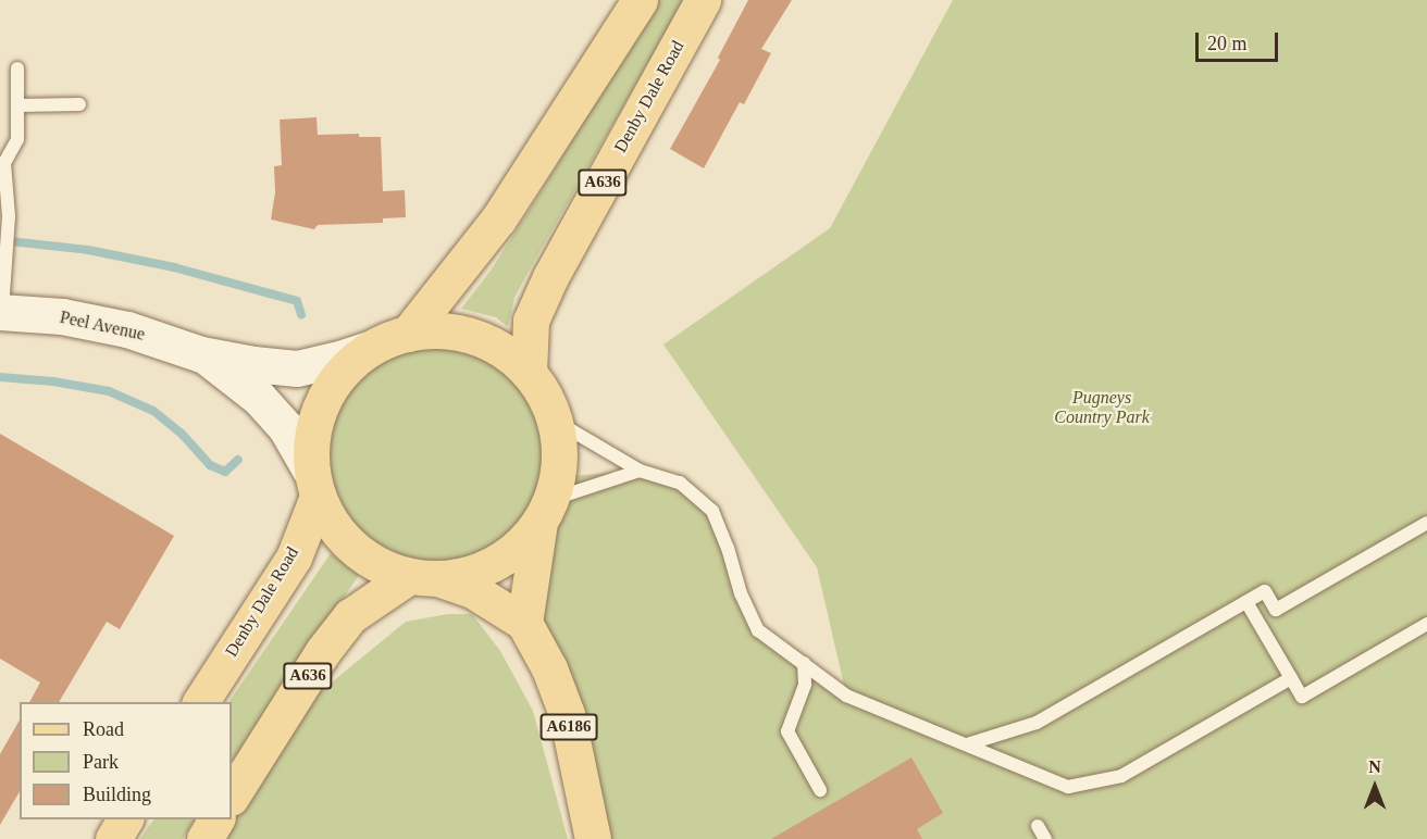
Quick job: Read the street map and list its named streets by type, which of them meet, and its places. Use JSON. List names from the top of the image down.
{
  "streets": {
    "main road": ["Denby Dale Road", "A636", "A6186"],
    "street": ["Peel Avenue"]
  },
  "crossings": [
    ["Denby Dale Road", "Peel Avenue"]
  ],
  "parks": ["Pugneys Country Park"],
  "legend": ["Road", "Park", "Building"],
  "scale_bar": "20 m",
  "north": "top"
}
